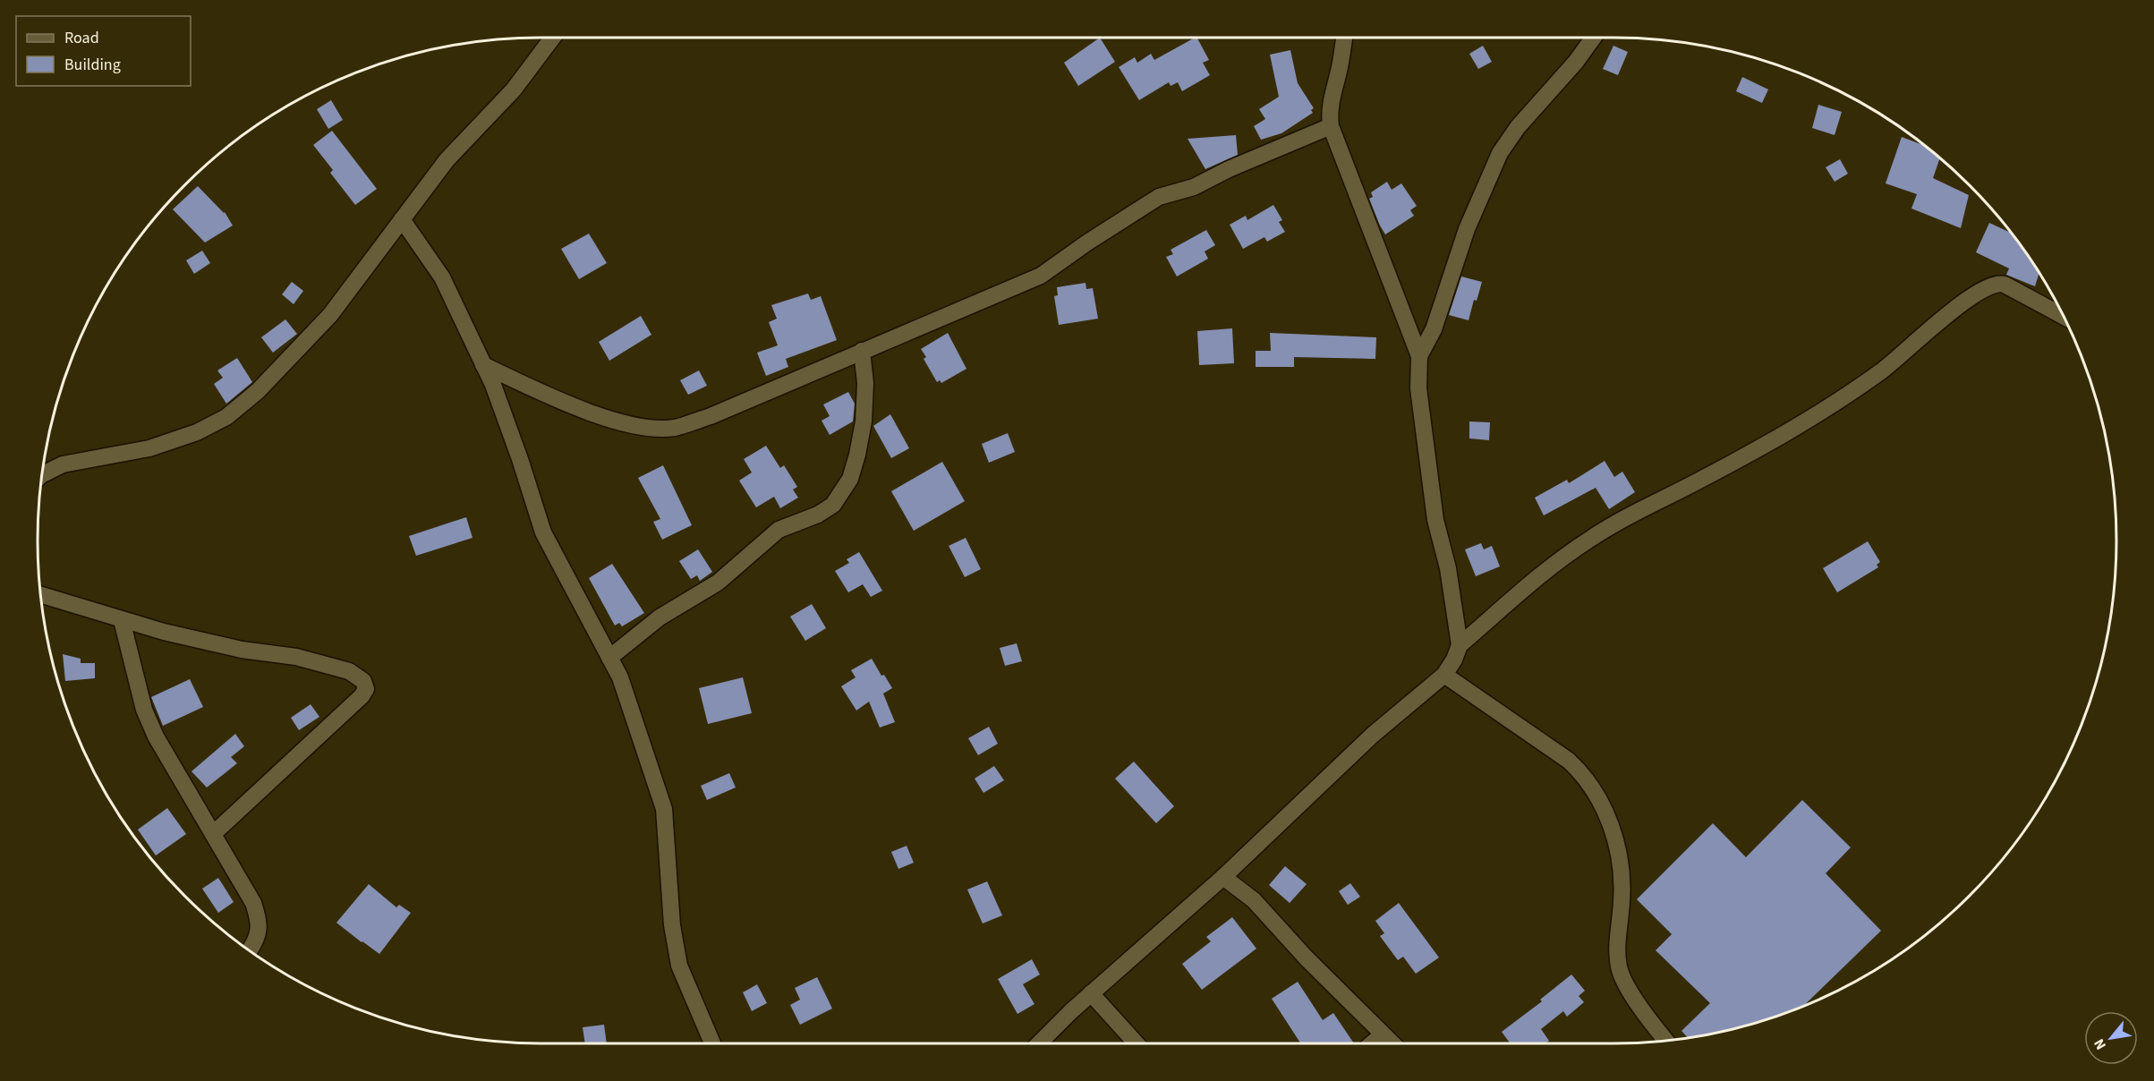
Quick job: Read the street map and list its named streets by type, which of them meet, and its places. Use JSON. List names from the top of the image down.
{
  "legend": ["Road", "Building"],
  "north": "bottom left"
}
